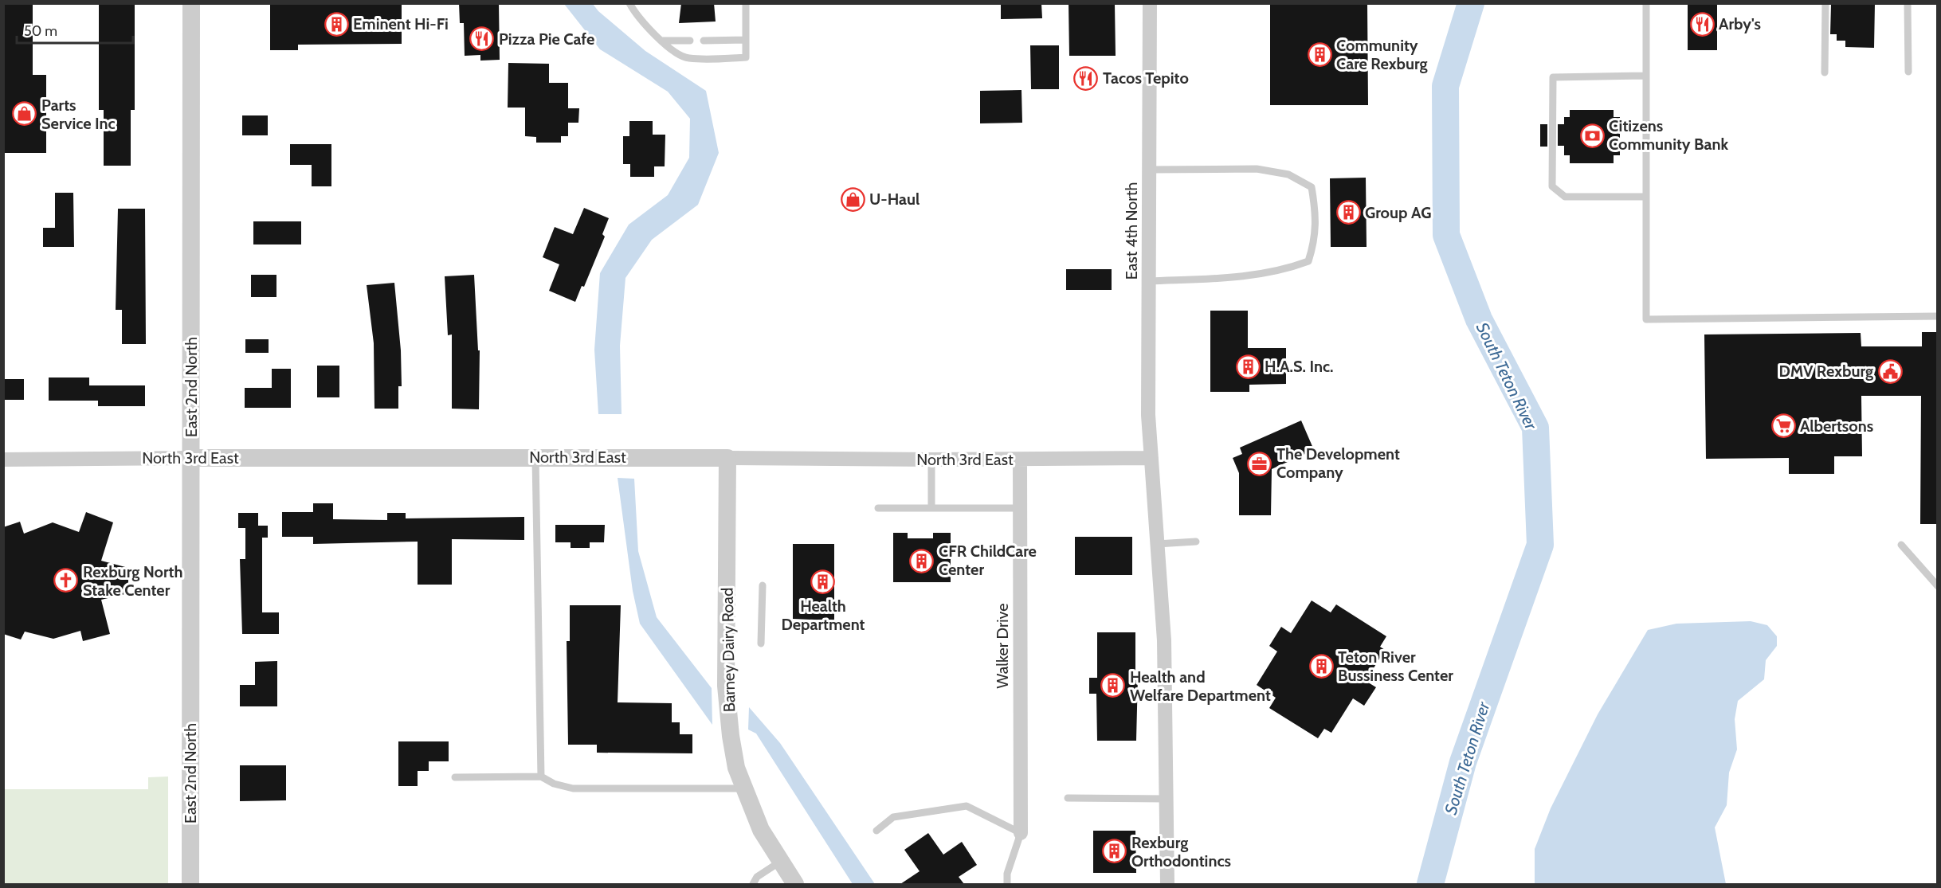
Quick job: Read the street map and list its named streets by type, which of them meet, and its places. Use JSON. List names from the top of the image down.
{
  "streets": {
    "street": [
      "East 4th North",
      "East 2nd North",
      "North 3rd East",
      "Walker Drive",
      "Barney Dairy Road"
    ]
  },
  "crossings": [
    ["East 4th North", "North 3rd East"],
    ["East 2nd North", "North 3rd East"],
    ["North 3rd East", "Walker Drive"],
    ["North 3rd East", "Barney Dairy Road"]
  ],
  "water": ["South Teton River"],
  "places": {
    "building": [
      "Eminent Hi-Fi",
      "Community Care Rexburg",
      "Group AG",
      "H.A.S. Inc.",
      "CFR ChildCare Center",
      "Health Department",
      "Teton River Bussiness Center",
      "Health and Welfare Department",
      "Rexburg Orthodontincs"
    ],
    "restaurant": ["Arby's", "Pizza Pie Cafe", "Tacos Tepito"],
    "shop": ["Parts Service Inc", "U-Haul"],
    "bank": ["Citizens Community Bank"],
    "public building": ["DMV Rexburg"],
    "supermarket": ["Albertsons"],
    "office": ["The Development Company"],
    "church": ["Rexburg North Stake Center"]
  },
  "scale_bar": "50 m"
}
